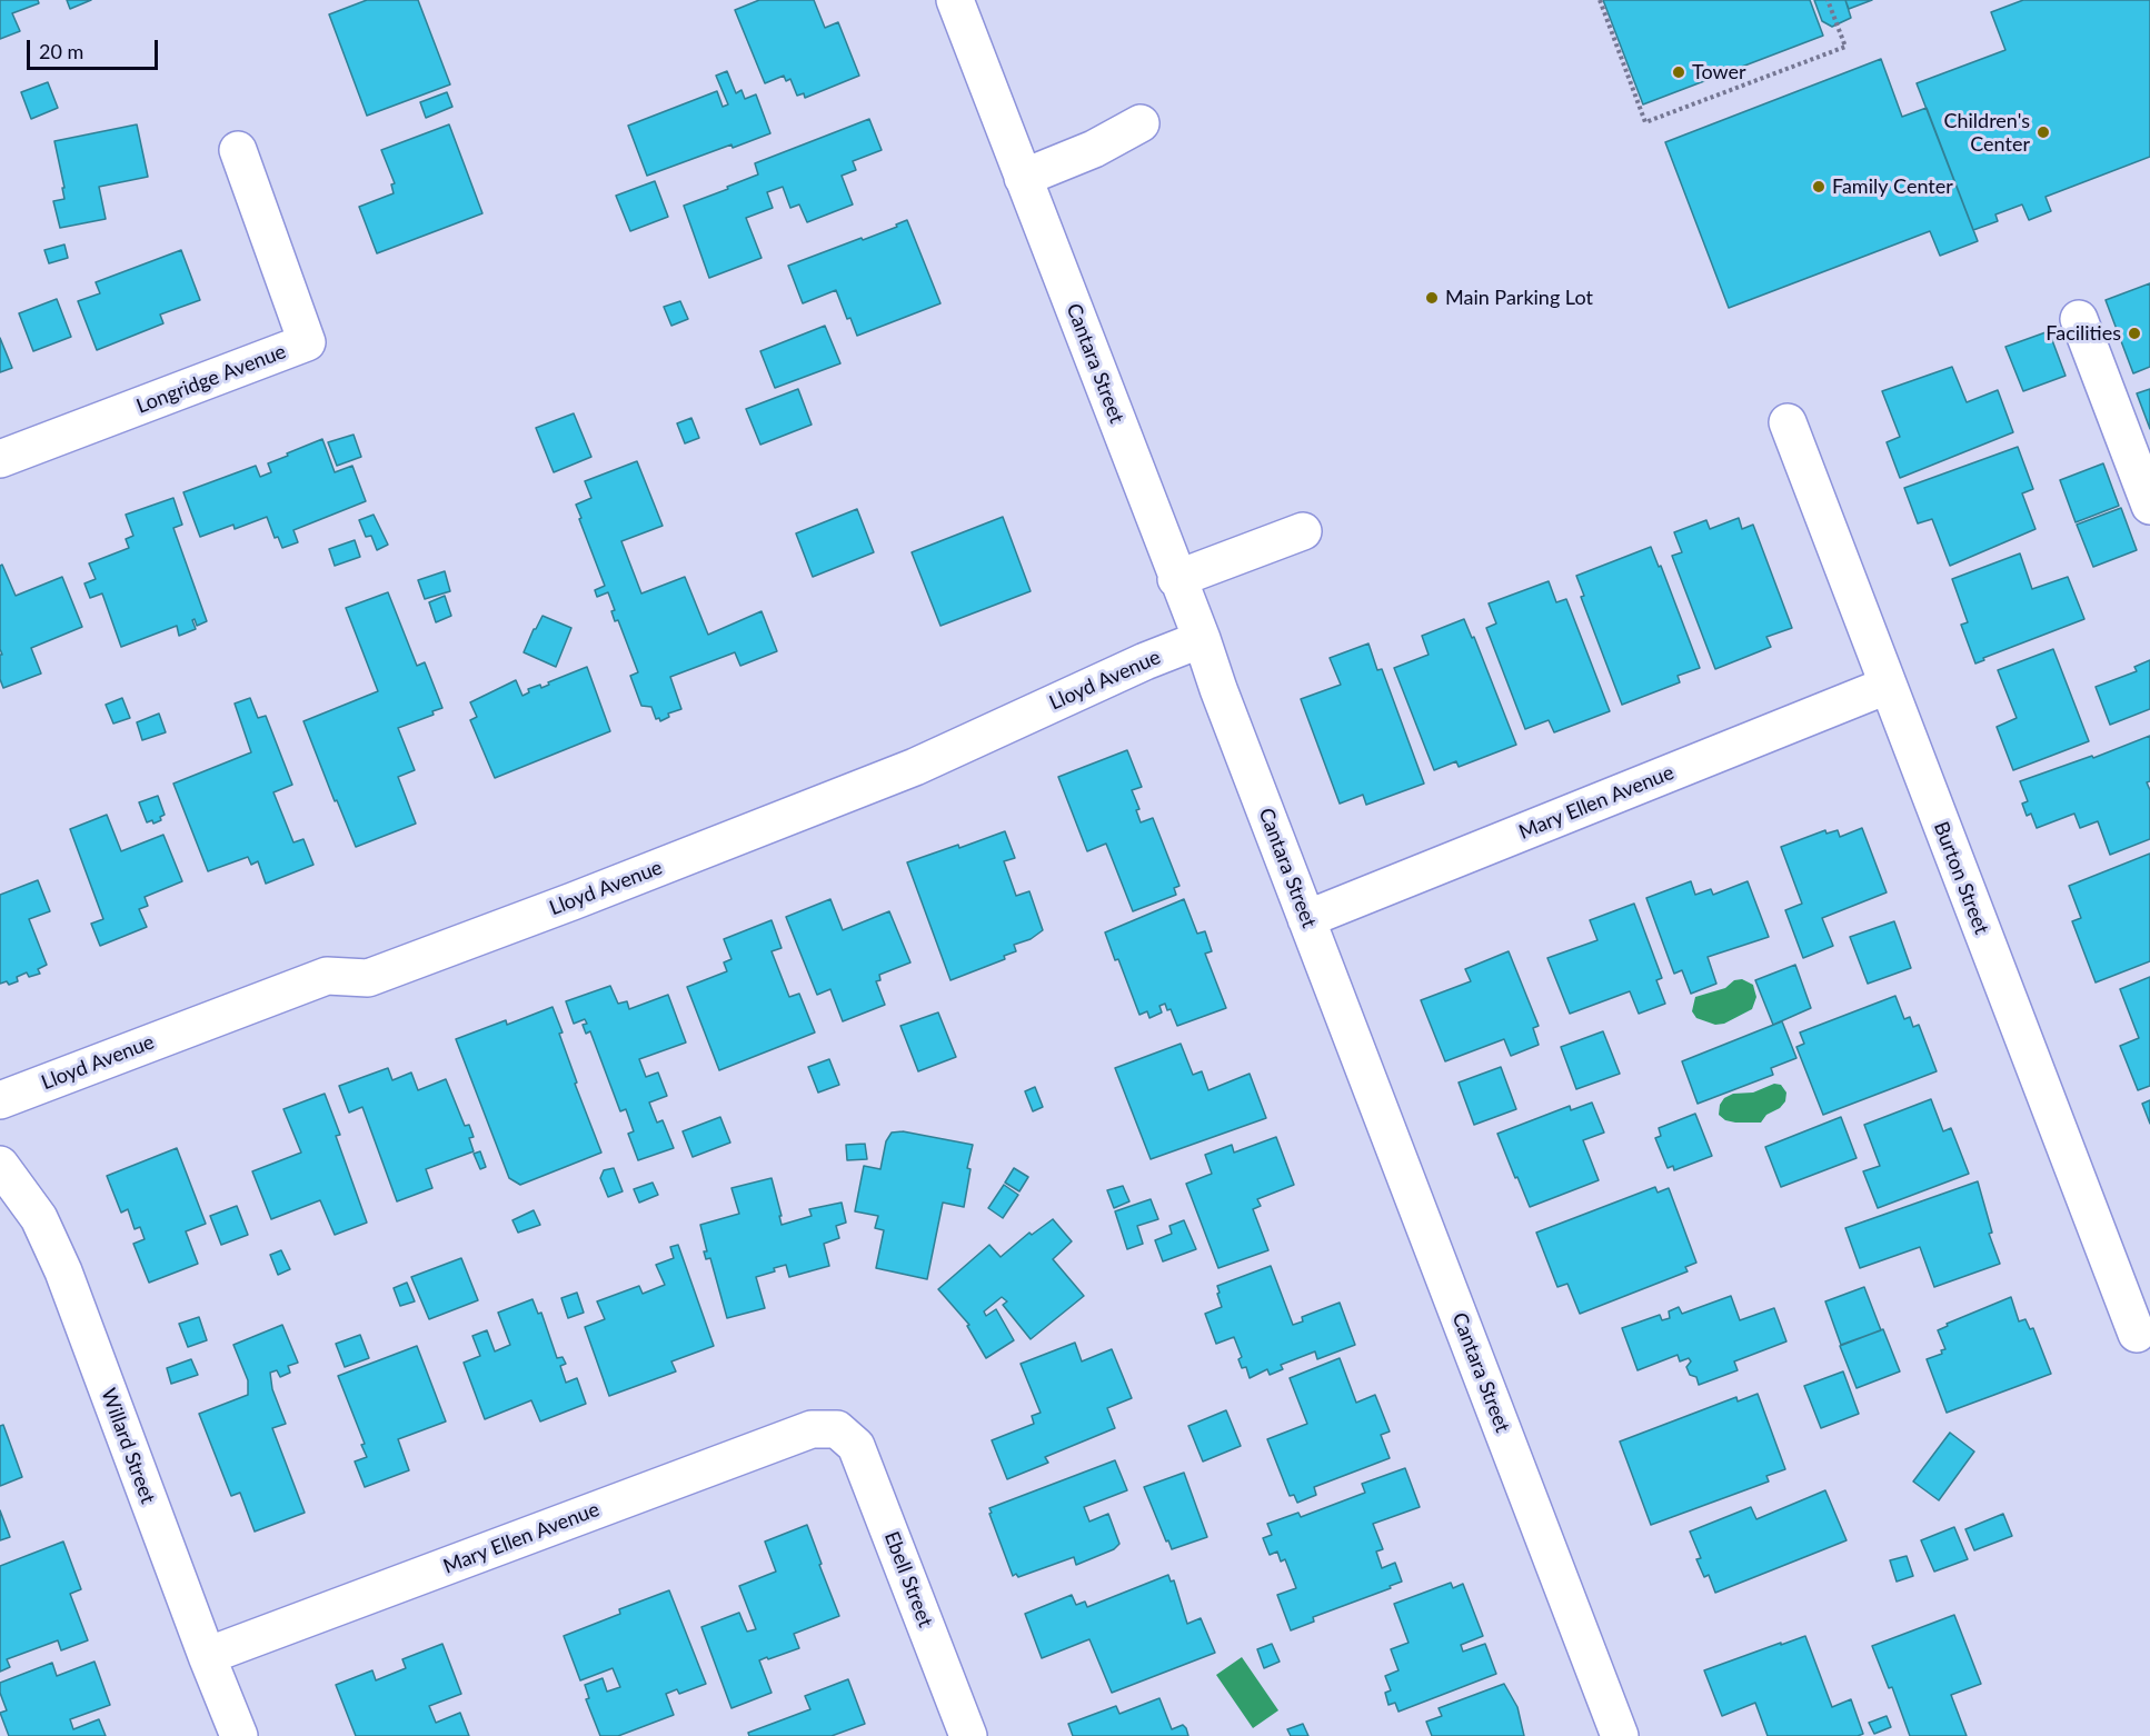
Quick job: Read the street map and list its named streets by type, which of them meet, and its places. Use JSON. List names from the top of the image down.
{
  "streets": {
    "street": [
      "Cantara Street",
      "Longridge Avenue",
      "Lloyd Avenue",
      "Mary Ellen Avenue",
      "Burton Street",
      "Willard Street",
      "Ebell Street"
    ]
  },
  "crossings": [
    ["Cantara Street", "Lloyd Avenue"],
    ["Cantara Street", "Mary Ellen Avenue"],
    ["Mary Ellen Avenue", "Burton Street"],
    ["Mary Ellen Avenue", "Willard Street"],
    ["Mary Ellen Avenue", "Ebell Street"]
  ],
  "places": [
    "Tower",
    "Children's Center",
    "Family Center",
    "Main Parking Lot",
    "Facilities"
  ],
  "scale_bar": "20 m"
}
